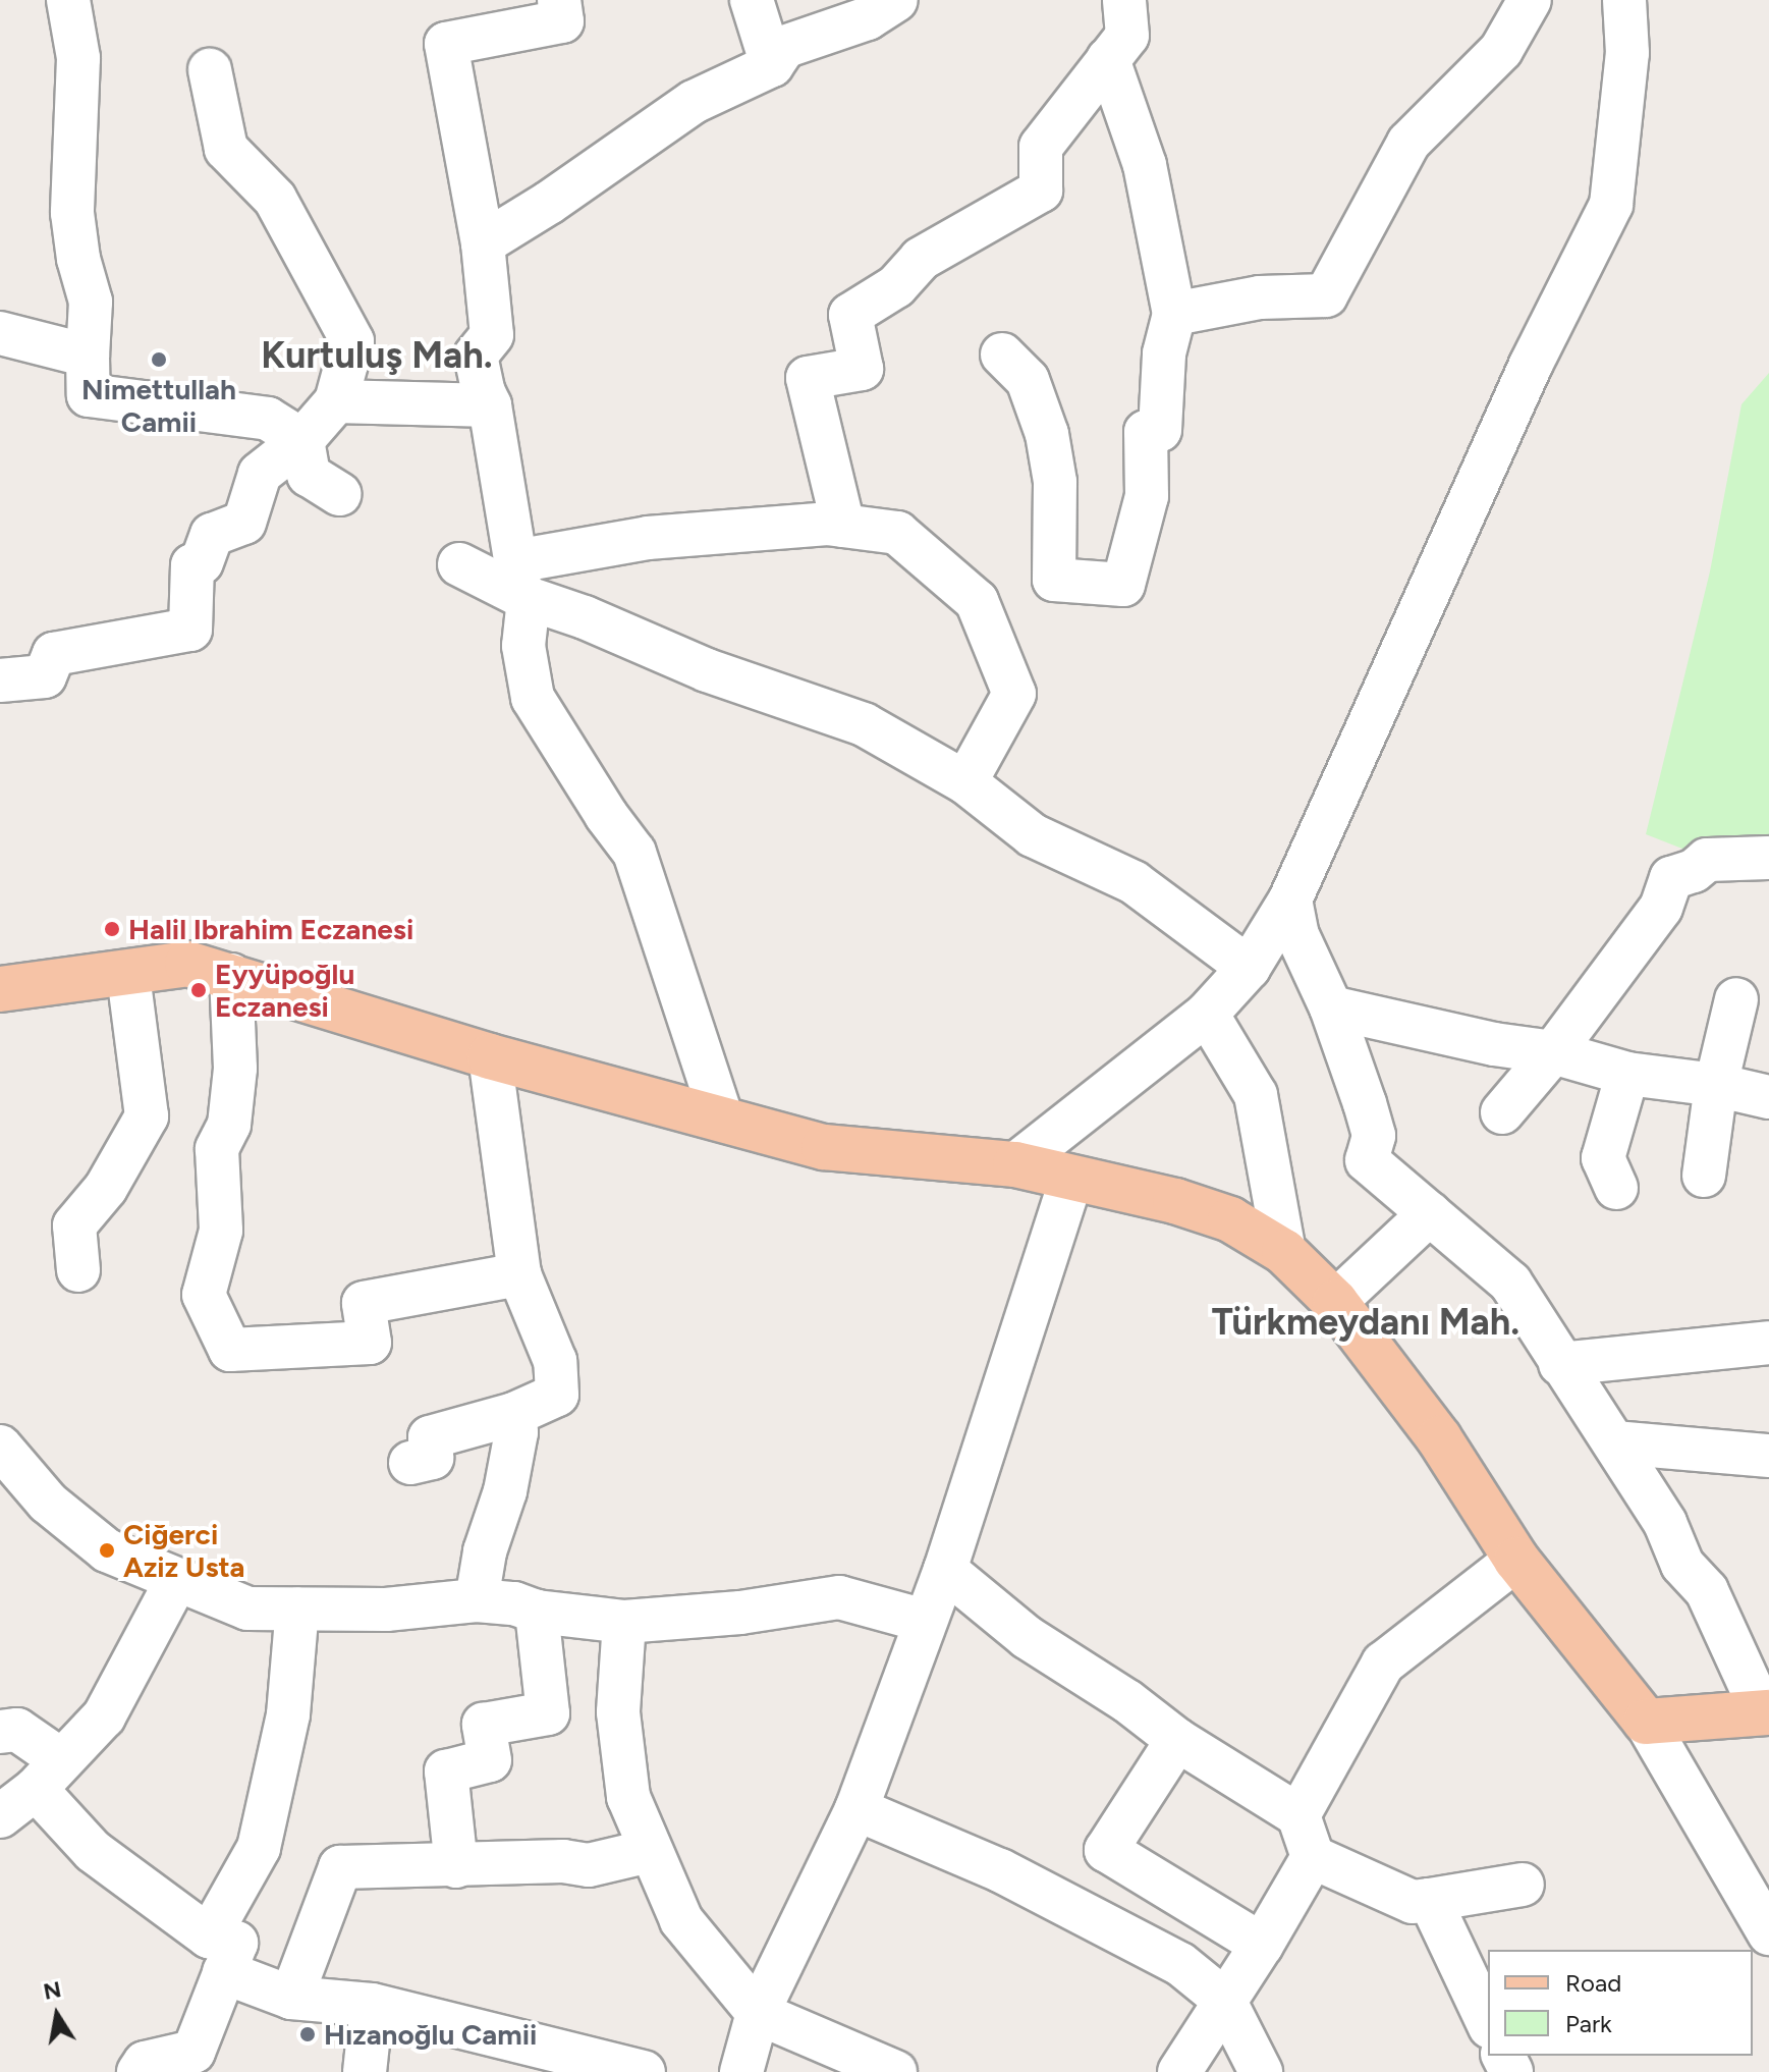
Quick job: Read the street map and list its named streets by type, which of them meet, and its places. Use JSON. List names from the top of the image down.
{
  "districts": ["Kurtuluş Mah.", "Türkmeydanı Mah."],
  "places": [
    "Nimettullah Camii",
    "Halil Ibrahim Eczanesi",
    "Eyyüpoğlu Eczanesi",
    "Ciğerci Aziz Usta",
    "Hızanoğlu Camii"
  ],
  "legend": ["Road", "Park"],
  "north": "top"
}
